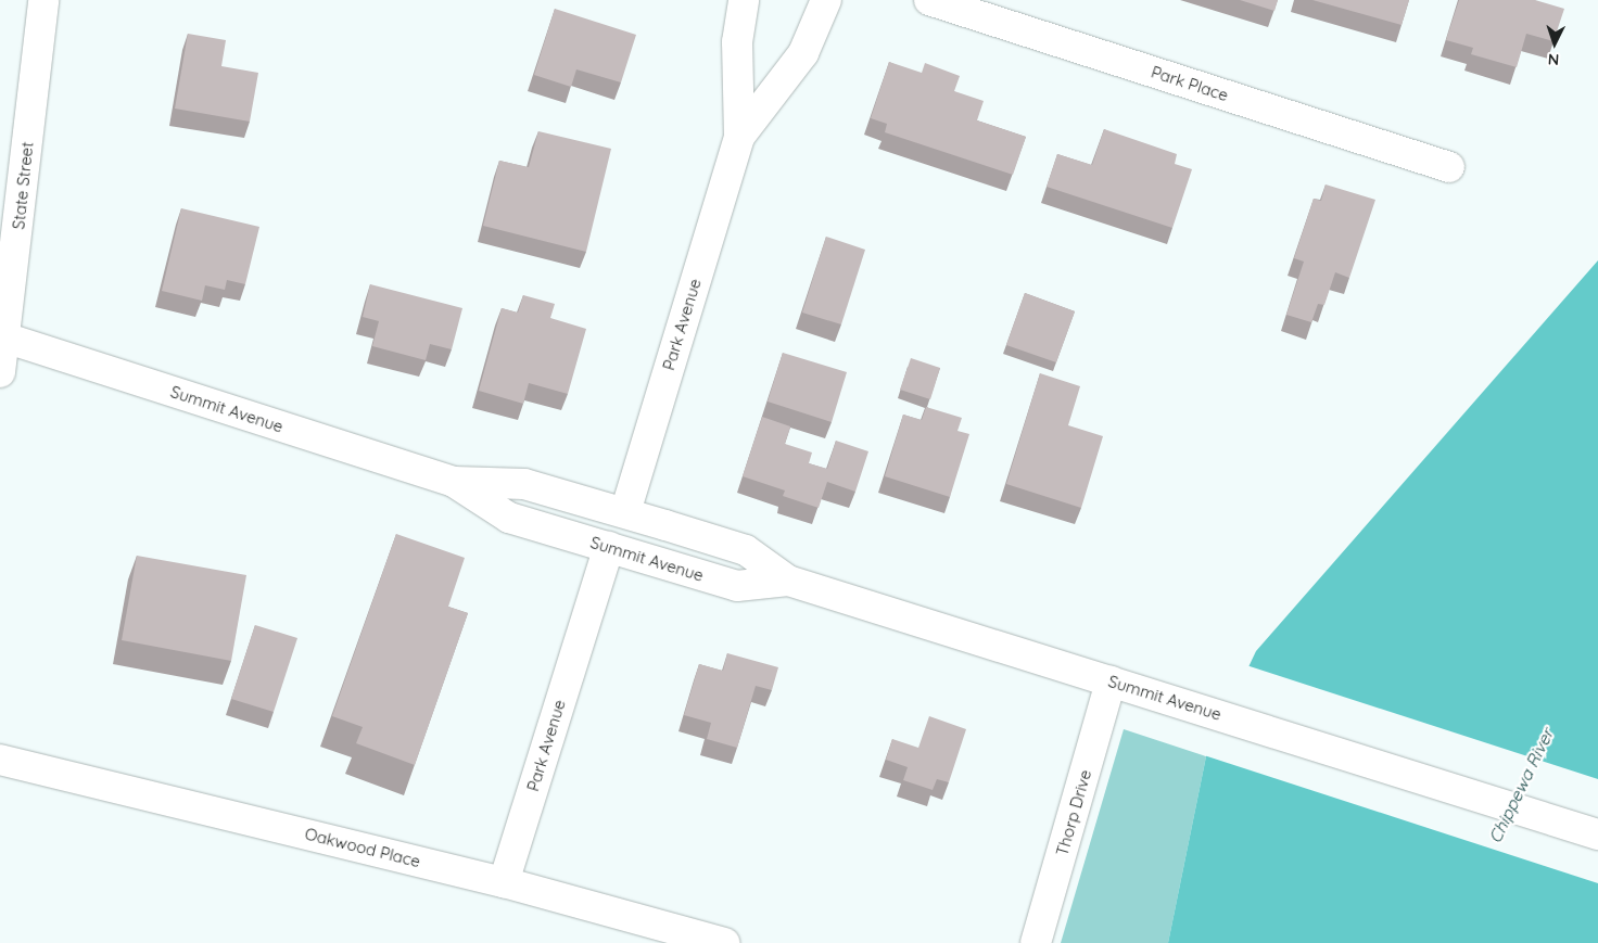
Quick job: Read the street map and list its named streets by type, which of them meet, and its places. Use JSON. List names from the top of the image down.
{
  "streets": {
    "street": [
      "Park Place",
      "State Street",
      "Park Avenue",
      "Summit Avenue",
      "Thorp Drive",
      "Oakwood Place"
    ]
  },
  "crossings": [
    ["State Street", "Summit Avenue"],
    ["Park Avenue", "Summit Avenue"],
    ["Park Avenue", "Oakwood Place"],
    ["Summit Avenue", "Thorp Drive"]
  ],
  "water": ["Chippewa River"],
  "north": "bottom"
}
